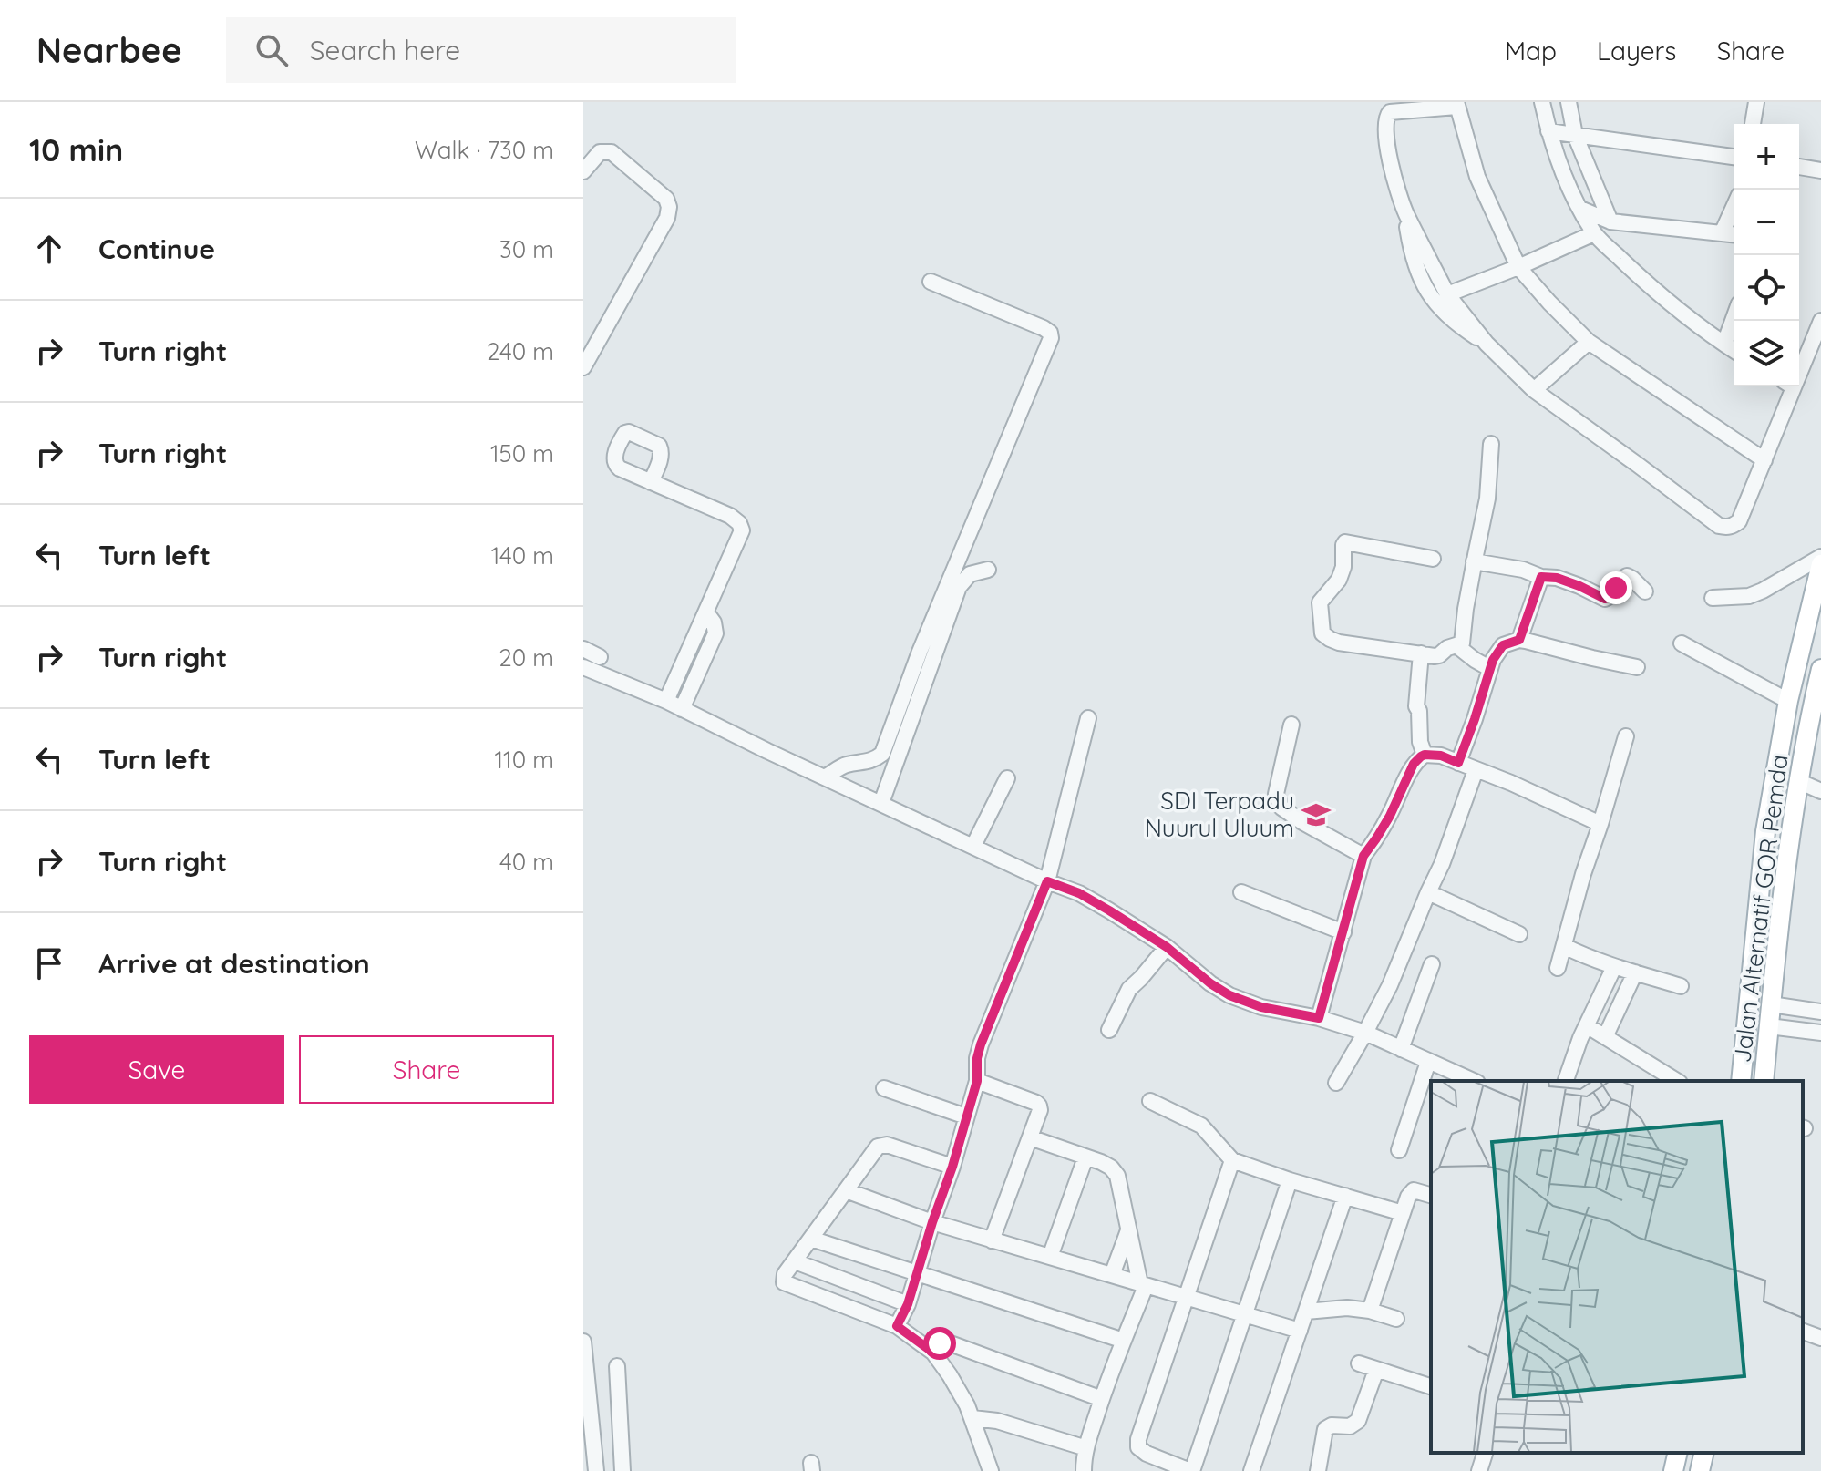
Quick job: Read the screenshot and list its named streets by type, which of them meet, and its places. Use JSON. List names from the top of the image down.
{
  "streets": {
    "main road": ["Jalan Alternatif GOR Pemda"]
  },
  "places": {
    "school or university": ["SDI Terpadu Nuurul Uluum"]
  },
  "page": {
    "header": "Nearbee",
    "search": "Search here",
    "nav": ["Map", "Layers", "Share"],
    "heading": ["10 min", "Walk · 730 m"],
    "map_buttons": ["+", "−"],
    "list": [
      ["Continue", "30 m"],
      ["Turn right", "240 m"],
      ["Turn right", "150 m"],
      ["Turn left", "140 m"],
      ["Turn right", "20 m"],
      ["Turn left", "110 m"],
      ["Turn right", "40 m"],
      "Arrive at destination"
    ],
    "buttons": ["Save", "Share"]
  }
}
